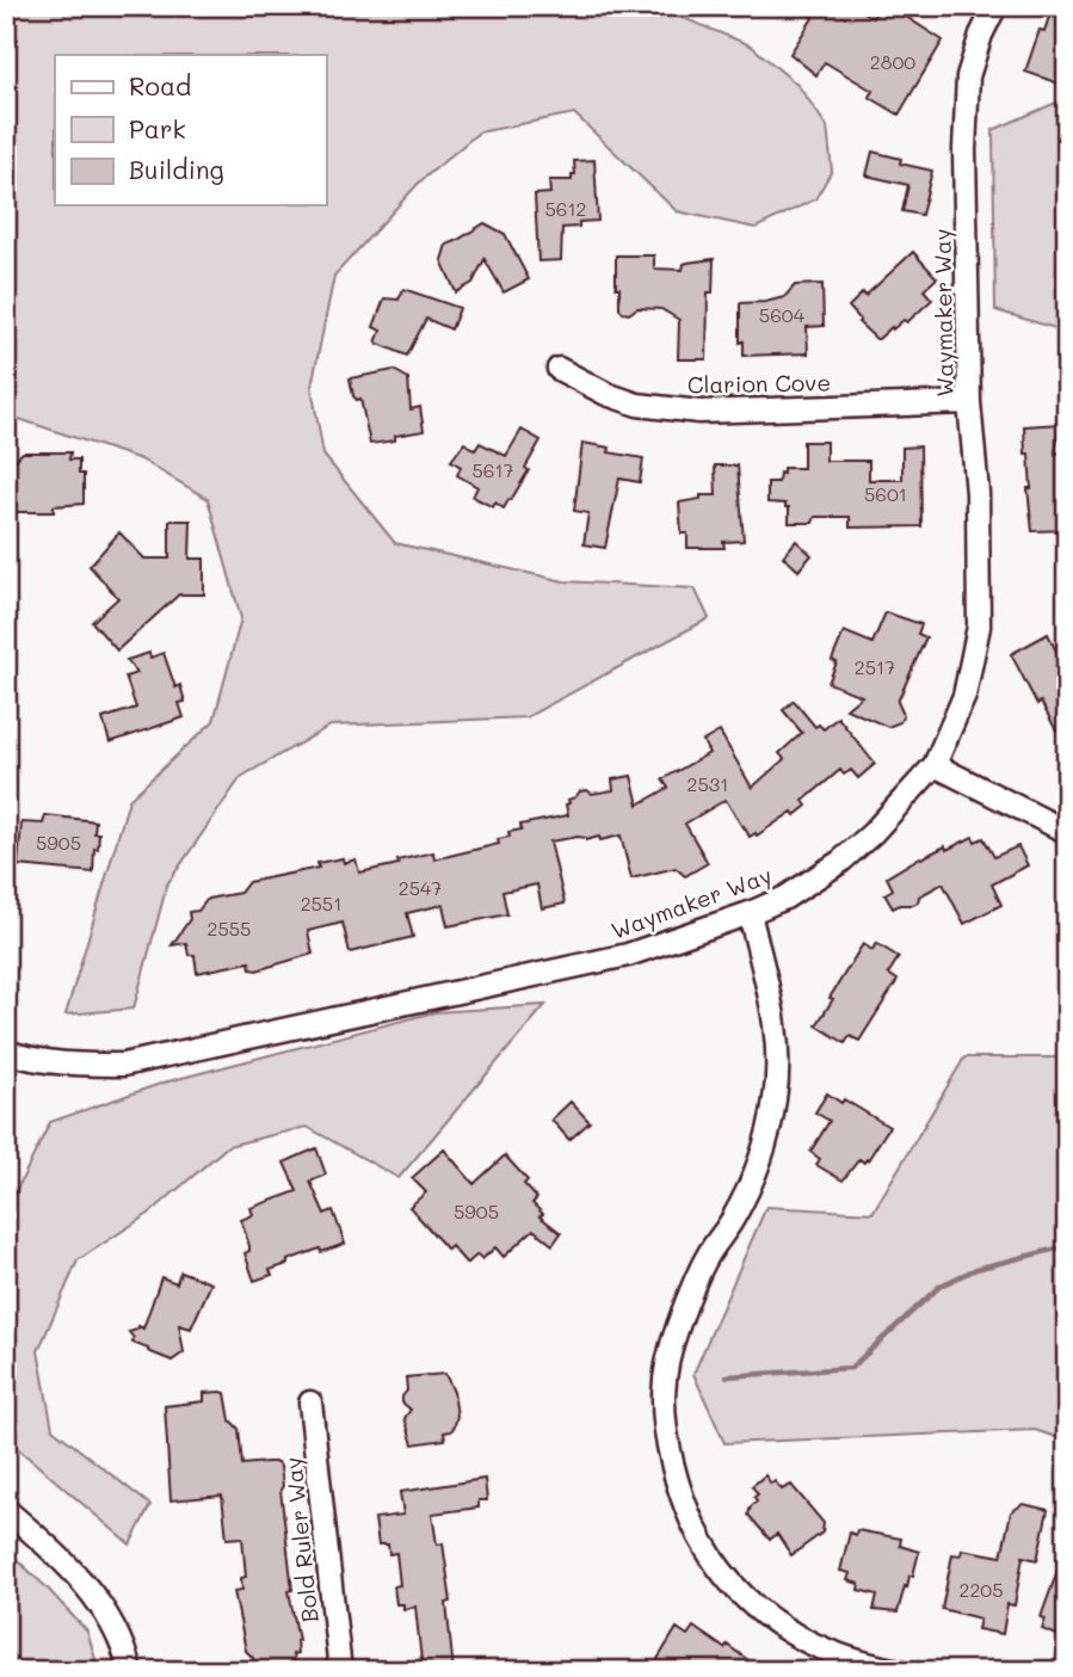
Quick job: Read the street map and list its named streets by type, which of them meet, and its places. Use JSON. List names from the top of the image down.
{
  "streets": {
    "street": ["Waymaker Way", "Clarion Cove", "Bold Ruler Way"]
  },
  "crossings": [
    ["Waymaker Way", "Clarion Cove"]
  ],
  "house_numbers": [
    "2800",
    "5612",
    "5604",
    "5617",
    "5601",
    "2517",
    "2531",
    "5905",
    "2547",
    "2551",
    "2555",
    "5905",
    "2205"
  ],
  "legend": ["Road", "Park", "Building"]
}
